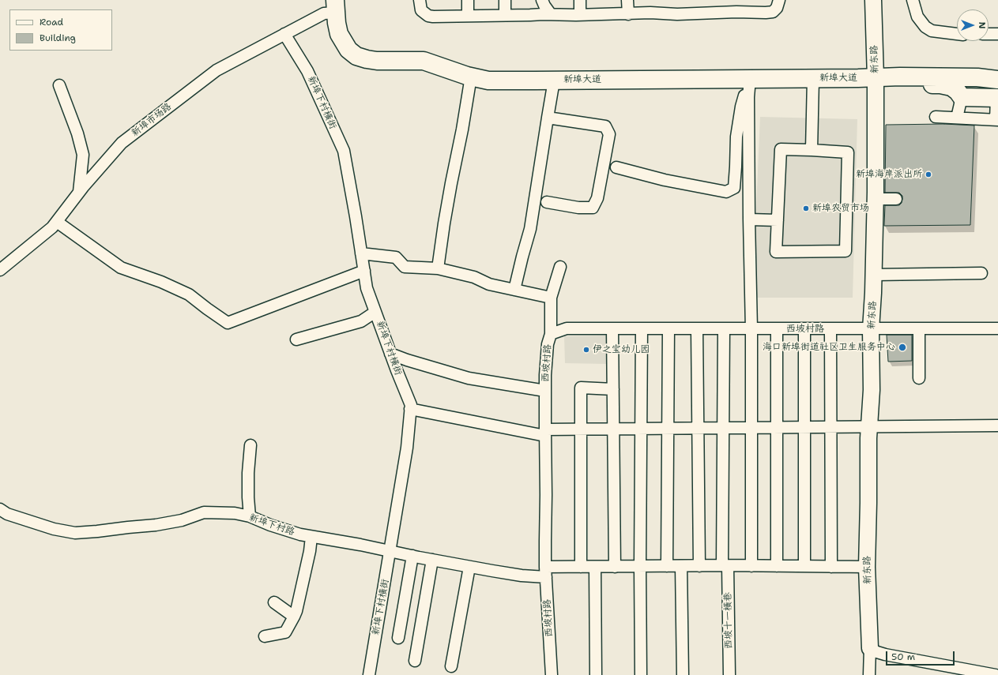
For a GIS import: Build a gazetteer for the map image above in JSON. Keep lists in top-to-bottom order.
{
  "streets": {
    "main road": ["新埠大道"],
    "street": [
      "新东路",
      "新埠下村横街",
      "新埠市场路",
      "西坡村路",
      "新埠下村路",
      "西坡十一横巷"
    ]
  },
  "crossings": [
    ["新东路", "新埠大道"],
    ["新东路", "西坡村路"],
    ["新东路", "新埠下村路"],
    ["新埠大道", "新埠市场路"],
    ["新埠下村横街", "新埠市场路"],
    ["新埠下村横街", "新埠下村路"],
    ["西坡村路", "新埠下村路"],
    ["西坡村路", "西坡十一横巷"],
    ["新埠下村路", "西坡十一横巷"]
  ],
  "places": [
    "新埠海岸派出所",
    "新埠农贸市场",
    "海口新埠街道社区卫生服务中心",
    "伊之宝幼儿园"
  ],
  "legend": ["Road", "Building"],
  "scale_bar": "50 m",
  "north": "right"
}
